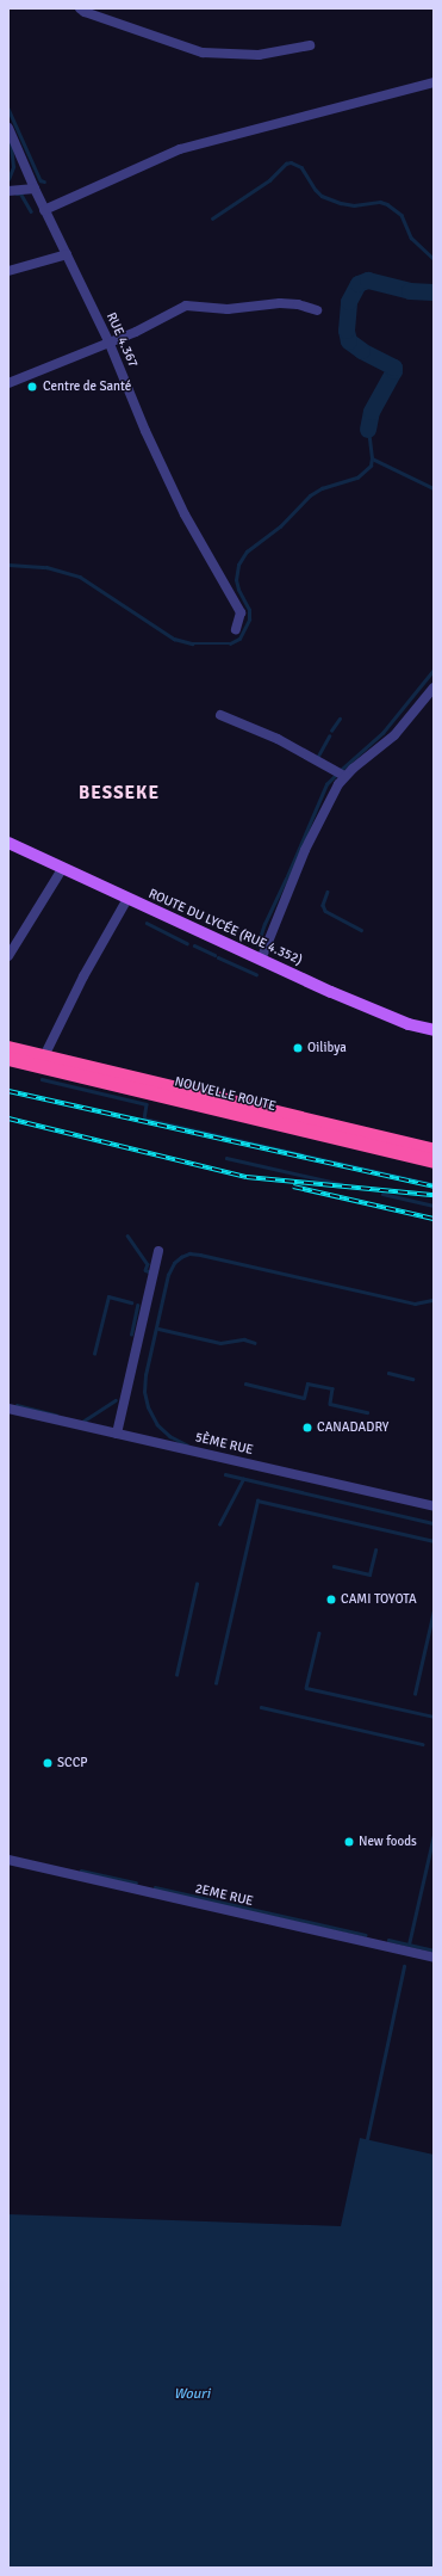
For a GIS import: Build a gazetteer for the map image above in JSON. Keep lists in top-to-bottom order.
{
  "streets": {
    "highway": ["NOUVELLE ROUTE"],
    "main road": ["ROUTE DU LYCÉE (RUE 4.352)"],
    "street": ["RUE 4.367", "5ÈME RUE", "2EME RUE"]
  },
  "districts": ["BESSEKE"],
  "water": ["Wouri"],
  "places": [
    "Centre de Santé",
    "Oilibya",
    "CANADADRY",
    "CAMI TOYOTA",
    "SCCP",
    "New foods"
  ]
}
